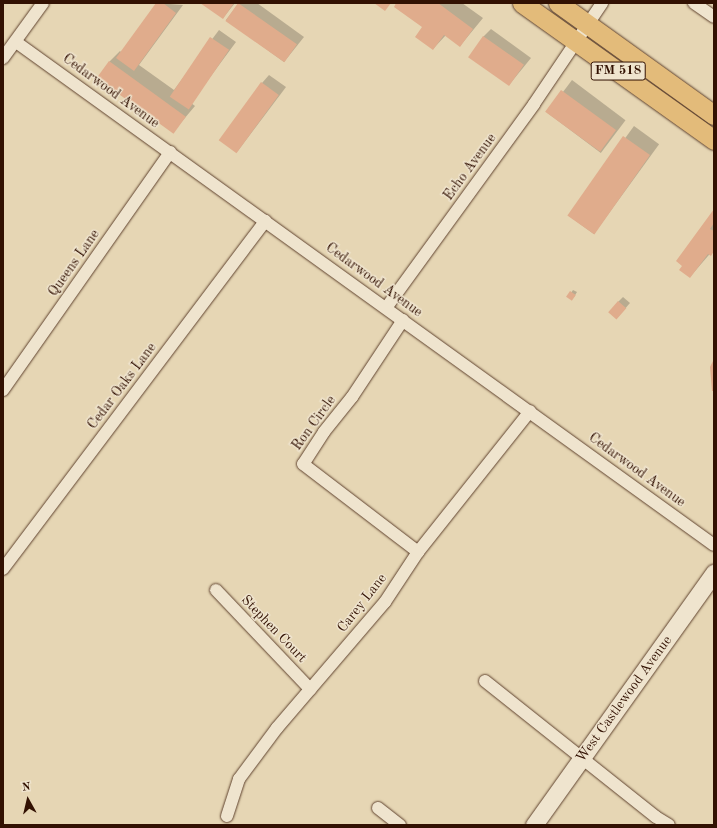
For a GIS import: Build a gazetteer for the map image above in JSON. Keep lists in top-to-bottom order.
{
  "streets": {
    "main road": ["FM 518"],
    "street": [
      "Cedarwood Avenue",
      "Echo Avenue",
      "Queens Lane",
      "Cedar Oaks Lane",
      "Ron Circle",
      "Carey Lane",
      "Stephen Court",
      "West Castlewood Avenue"
    ]
  },
  "crossings": [
    ["FM 518", "Echo Avenue"],
    ["Cedarwood Avenue", "Echo Avenue"],
    ["Cedarwood Avenue", "Queens Lane"],
    ["Cedarwood Avenue", "Cedar Oaks Lane"],
    ["Cedarwood Avenue", "Ron Circle"],
    ["Cedarwood Avenue", "Carey Lane"],
    ["Ron Circle", "Carey Lane"],
    ["Carey Lane", "Stephen Court"]
  ],
  "north": "top"
}
